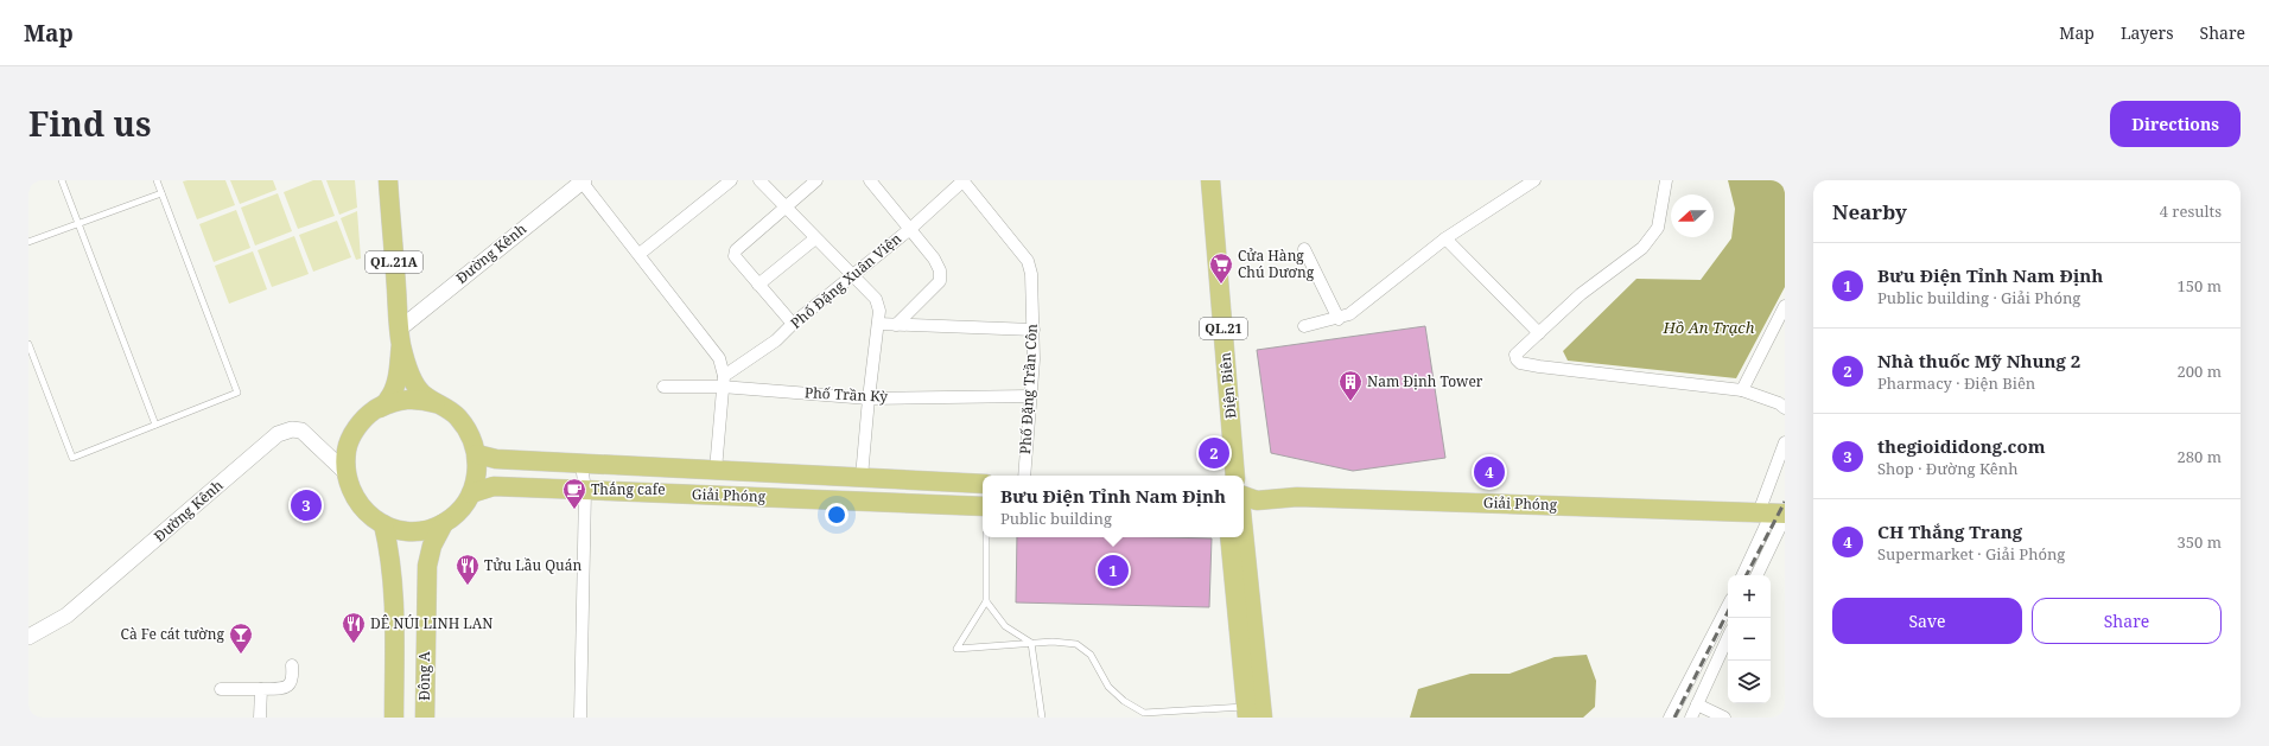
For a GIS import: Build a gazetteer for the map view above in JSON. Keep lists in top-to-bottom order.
{
  "streets": {
    "main road": [
      "QL.21A",
      "QL.21",
      "Điện Biên",
      "Giải Phóng",
      "Đông A"
    ],
    "street": [
      "Đường Kênh",
      "Phố Đặng Xuân Viện",
      "Phố Đặng Trần Côn",
      "Phố Trần Kỳ"
    ]
  },
  "crossings": [
    ["Đường Kênh", "QL.21A"],
    ["Đường Kênh", "Giải Phóng"],
    ["Đường Kênh", "Đông A"],
    ["Phố Đặng Xuân Viện", "Phố Đặng Trần Côn"],
    ["Phố Đặng Xuân Viện", "Phố Trần Kỳ"],
    ["Phố Đặng Trần Côn", "Phố Trần Kỳ"],
    ["Giải Phóng", "Đông A"]
  ],
  "water": ["Hồ An Trạch"],
  "places": {
    "supermarket": ["Cửa Hàng Chú Dương"],
    "building": ["Nam Định Tower"],
    "cafe": ["Thắng cafe"],
    "restaurant": ["Tửu Lầu Quán", "DÊ NÚI LINH LAN"],
    "bar": ["Cà Fe cát tường"]
  },
  "north": "left",
  "page": {
    "header": "Map",
    "nav": ["Map", "Layers", "Share"],
    "title": "Find us",
    "buttons": [
      "Directions",
      ["Save", "Share"]
    ],
    "heading": ["Nearby", "4 results"],
    "list": [
      {
        "mark": "1",
        "name": "Bưu Điện Tỉnh Nam Định",
        "note": "Public building · Giải Phóng",
        "value": "150 m"
      },
      {
        "mark": "2",
        "name": "Nhà thuốc Mỹ Nhung 2",
        "note": "Pharmacy · Điện Biên",
        "value": "200 m"
      },
      {
        "mark": "3",
        "name": "thegioididong.com",
        "note": "Shop · Đường Kênh",
        "value": "280 m"
      },
      {
        "mark": "4",
        "name": "CH Thắng Trang",
        "note": "Supermarket · Giải Phóng",
        "value": "350 m"
      }
    ],
    "pins": [
      "2",
      "4",
      "3",
      "1"
    ],
    "popup": ["Bưu Điện Tỉnh Nam Định", "Public building"],
    "map_buttons": ["+", "−"]
  }
}
